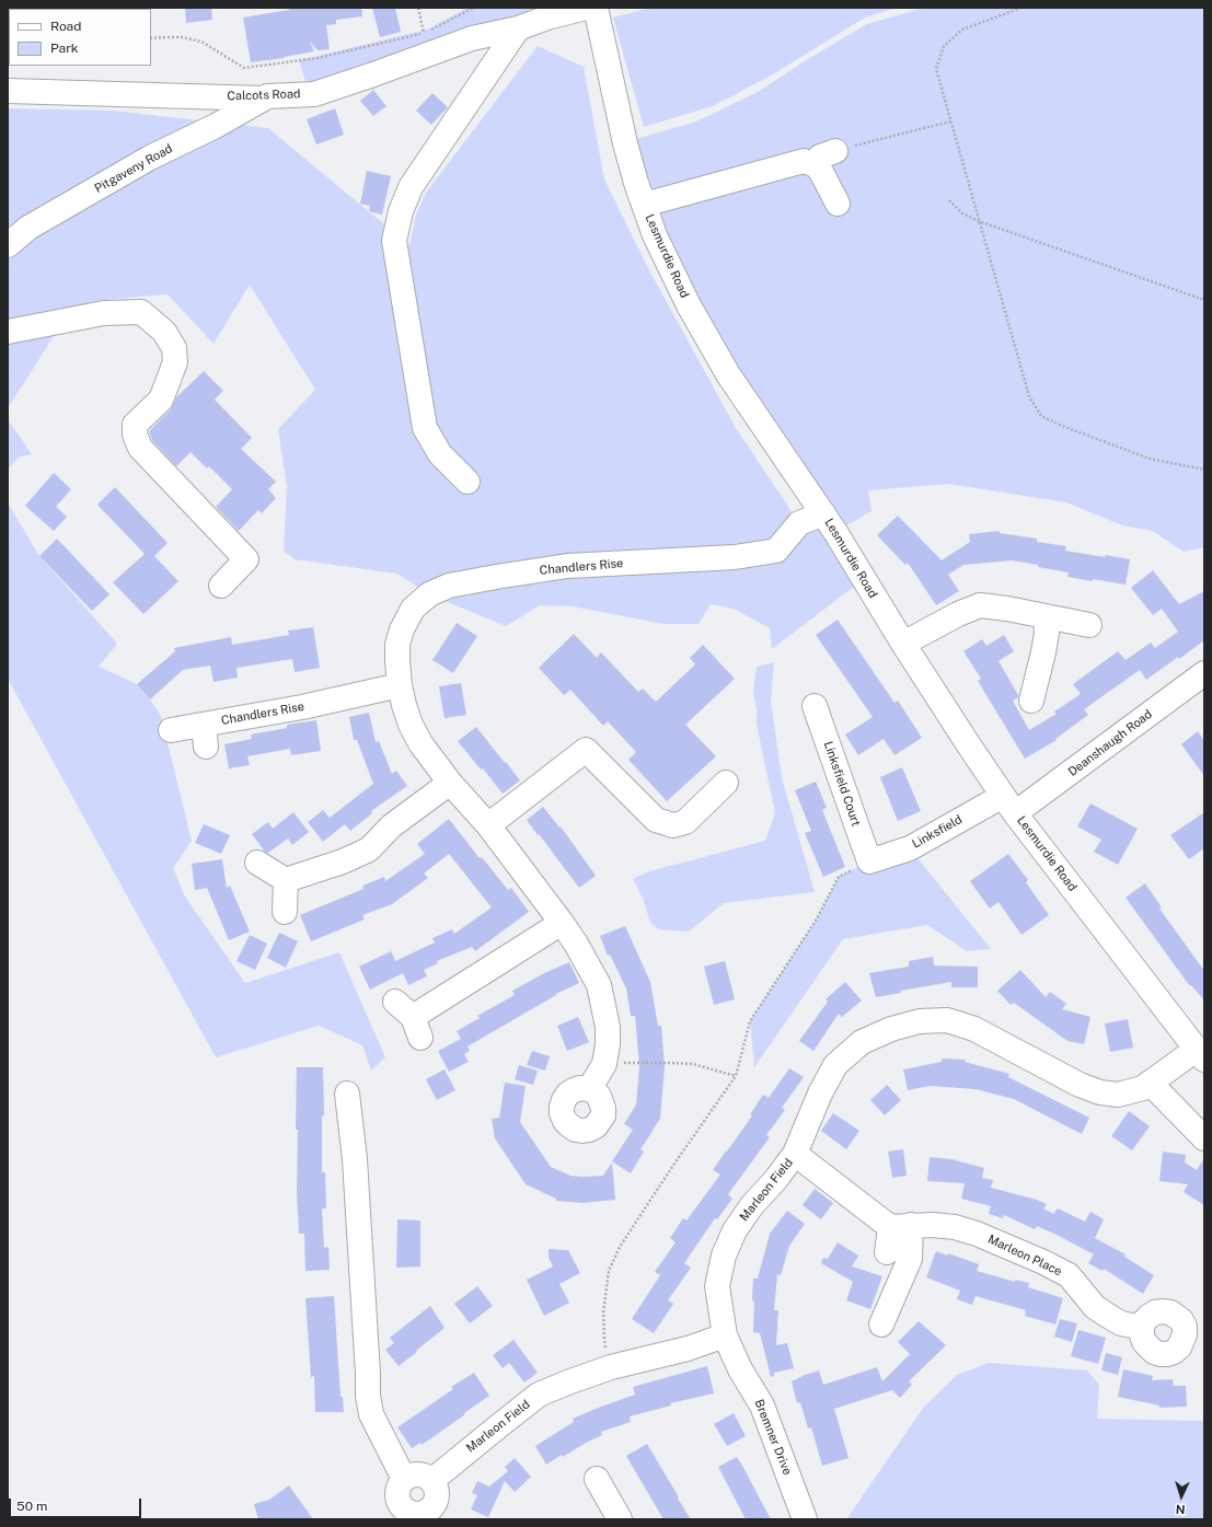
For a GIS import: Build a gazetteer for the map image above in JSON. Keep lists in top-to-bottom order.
{
  "streets": {
    "street": [
      "Calcots Road",
      "Pitgaveny Road",
      "Lesmurdie Road",
      "Chandlers Rise",
      "Deanshaugh Road",
      "Linksfield Court",
      "Linksfield",
      "Marleon Field",
      "Marleon Place",
      "Bremner Drive"
    ]
  },
  "crossings": [
    ["Calcots Road", "Pitgaveny Road"],
    ["Lesmurdie Road", "Chandlers Rise"],
    ["Lesmurdie Road", "Deanshaugh Road"],
    ["Lesmurdie Road", "Linksfield"],
    ["Lesmurdie Road", "Marleon Field"],
    ["Deanshaugh Road", "Linksfield"],
    ["Linksfield Court", "Linksfield"],
    ["Marleon Field", "Bremner Drive"]
  ],
  "legend": ["Road", "Park"],
  "scale_bar": "50 m",
  "north": "bottom"
}
